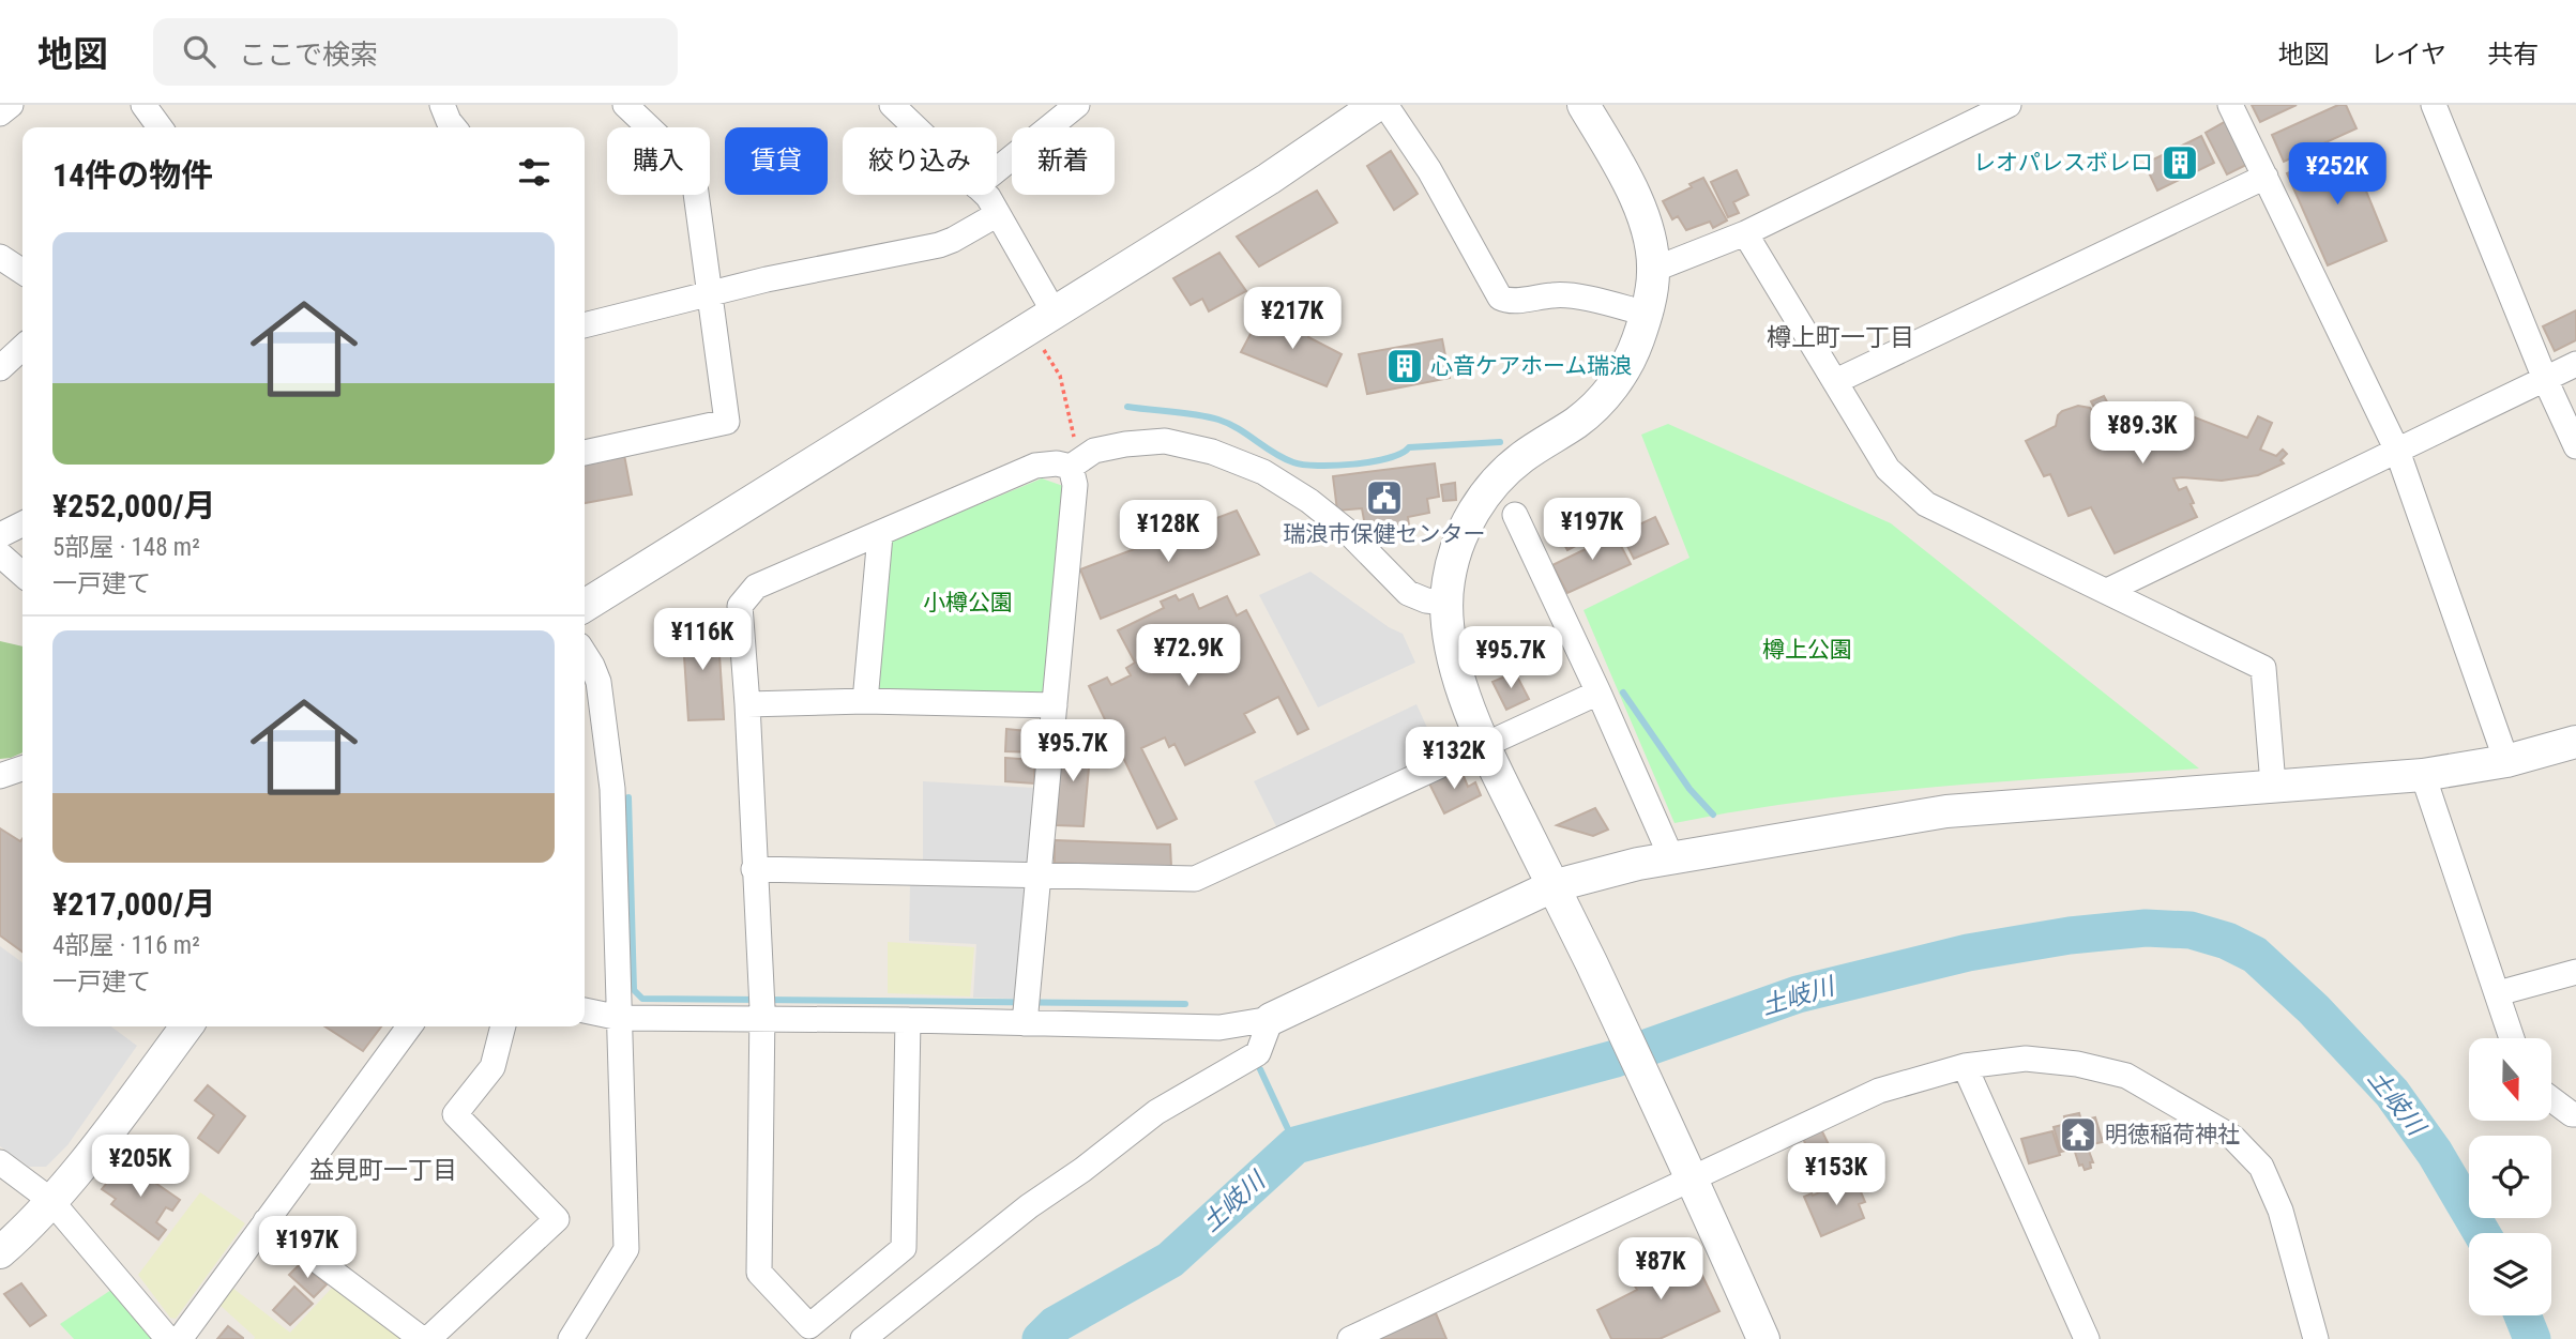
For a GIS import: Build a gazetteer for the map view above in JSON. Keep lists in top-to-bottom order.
{
  "districts": ["樽上町一丁目", "益見町一丁目"],
  "water": ["土岐川"],
  "parks": ["小樽公園", "樽上公園"],
  "places": {
    "building": ["レオパレスボレロ", "心音ケアホーム瑞浪"],
    "public building": ["瑞浪市保健センター"],
    "temple": ["明徳稲荷神社"]
  },
  "north": "bottom",
  "page": {
    "header": "地図",
    "search": "ここで検索",
    "nav": ["地図", "レイヤ", "共有"],
    "chip": [
      "購入",
      "賃貸",
      "絞り込み",
      "新着"
    ],
    "heading": "14件の物件",
    "price": [
      "¥252K",
      "¥217K",
      "¥89.3K",
      "¥197K",
      "¥128K",
      "¥116K",
      "¥72.9K",
      "¥95.7K",
      "¥95.7K",
      "¥132K",
      "¥205K",
      "¥153K",
      "¥197K",
      "¥87K"
    ],
    "list": [
      {
        "name": "¥252,000/月",
        "note": "5部屋 · 148 m² · 一戸建て"
      },
      {
        "name": "¥217,000/月",
        "note": "4部屋 · 116 m² · 一戸建て"
      }
    ]
  }
}
